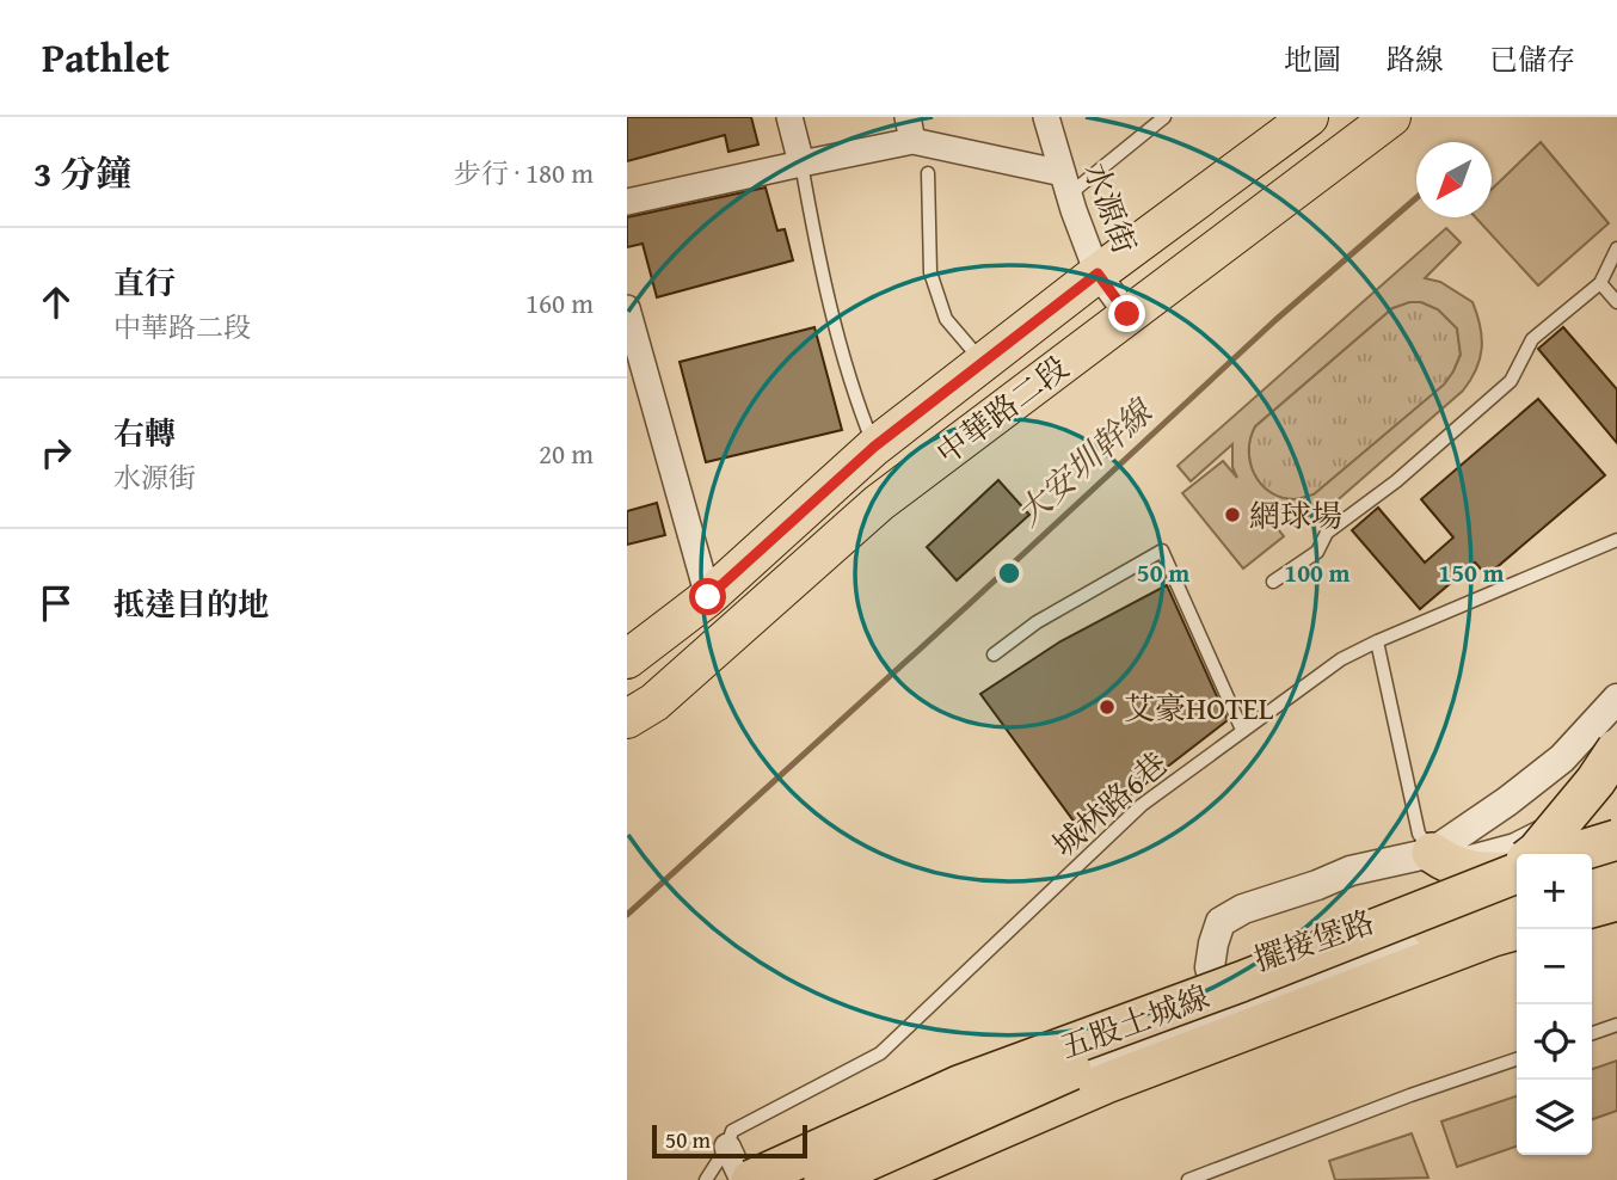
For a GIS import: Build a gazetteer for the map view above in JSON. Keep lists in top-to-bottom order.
{
  "streets": {
    "highway": ["五股土城線"],
    "main road": ["中華路二段"],
    "street": ["水源街", "擺接堡路"],
    "lane": ["城林路6巷"]
  },
  "crossings": [
    ["水源街", "中華路二段"],
    ["擺接堡路", "五股土城線"]
  ],
  "water": ["大安圳幹線"],
  "places": ["網球場", "艾豪HOTEL"],
  "scale_bar": "50 m",
  "north": "bottom left",
  "page": {
    "header": "Pathlet",
    "nav": ["地圖", "路線", "已儲存"],
    "heading": ["3 分鐘", "步行 · 180 m"],
    "list": [
      ["直行", "中華路二段", "160 m"],
      ["右轉", "水源街", "20 m"],
      "抵達目的地"
    ],
    "map_buttons": ["+", "−"],
    "scale": "50 m"
  },
  "rings": ["50 m", "100 m", "150 m"]
}
